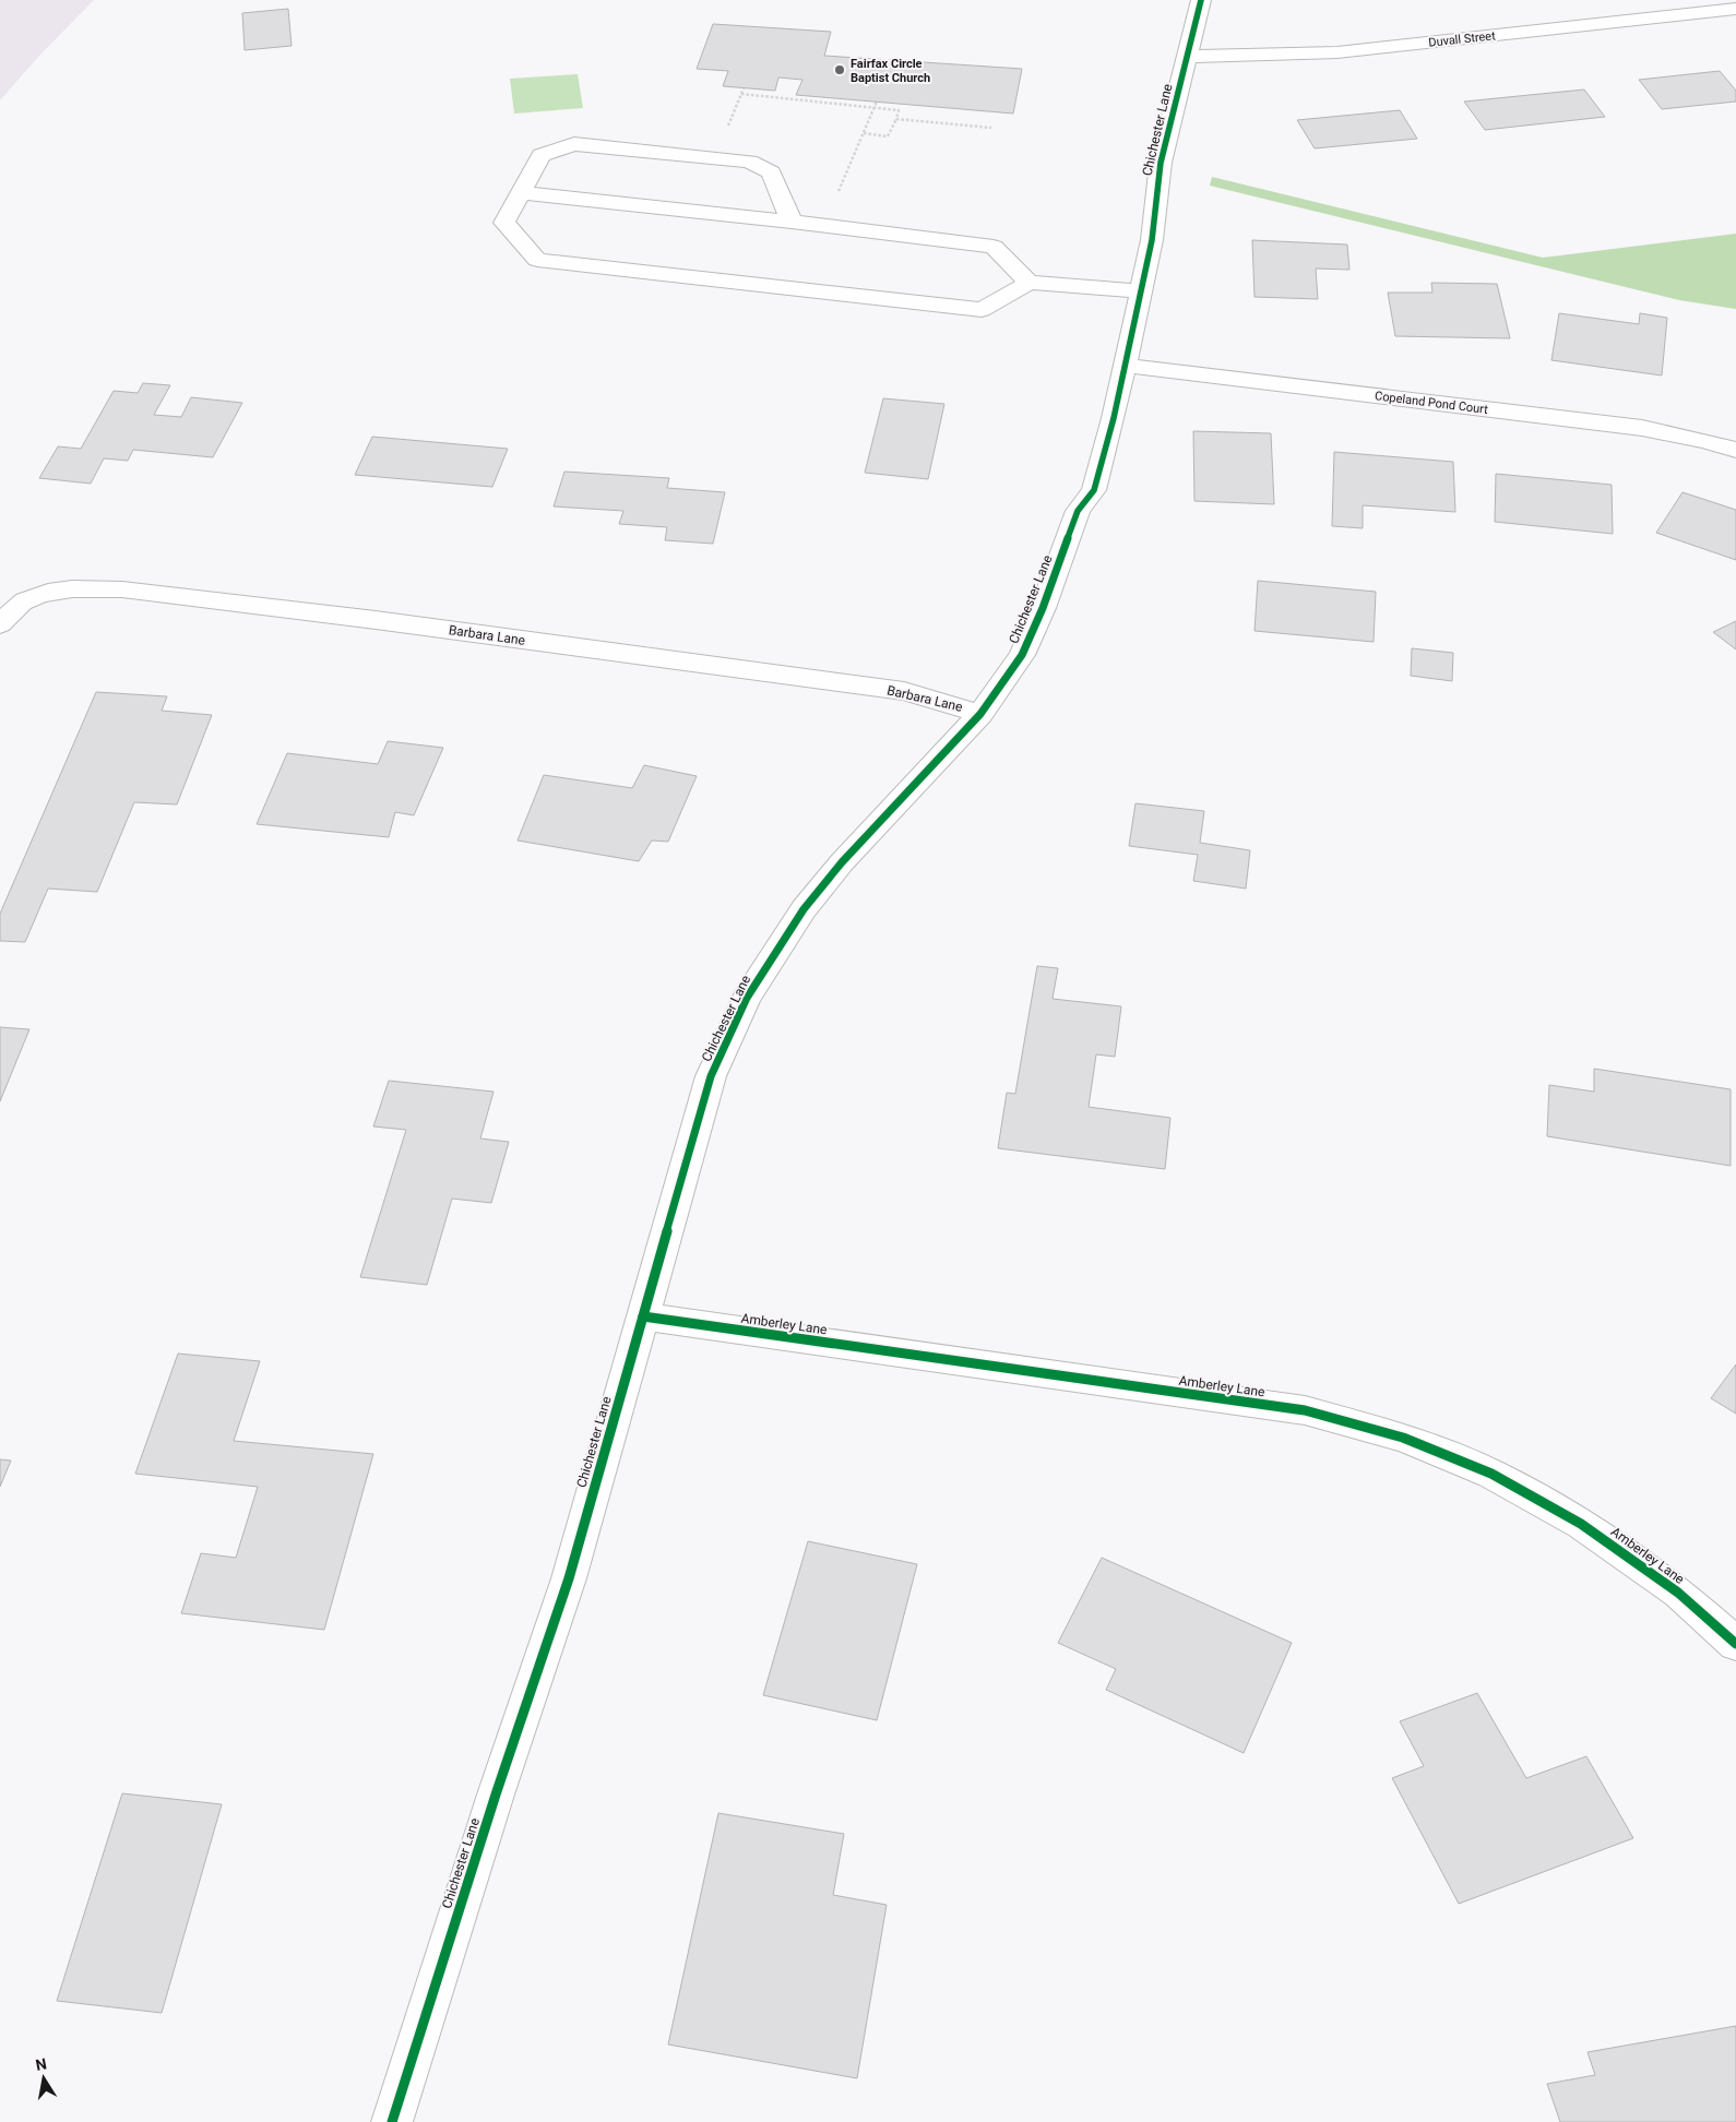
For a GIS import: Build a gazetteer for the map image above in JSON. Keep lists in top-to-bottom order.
{
  "streets": {
    "street": [
      "Duvall Street",
      "Chichester Lane",
      "Copeland Pond Court",
      "Barbara Lane",
      "Amberley Lane"
    ]
  },
  "crossings": [
    ["Duvall Street", "Chichester Lane"],
    ["Chichester Lane", "Copeland Pond Court"],
    ["Chichester Lane", "Barbara Lane"],
    ["Chichester Lane", "Amberley Lane"]
  ],
  "places": ["Fairfax Circle Baptist Church"],
  "north": "top"
}
